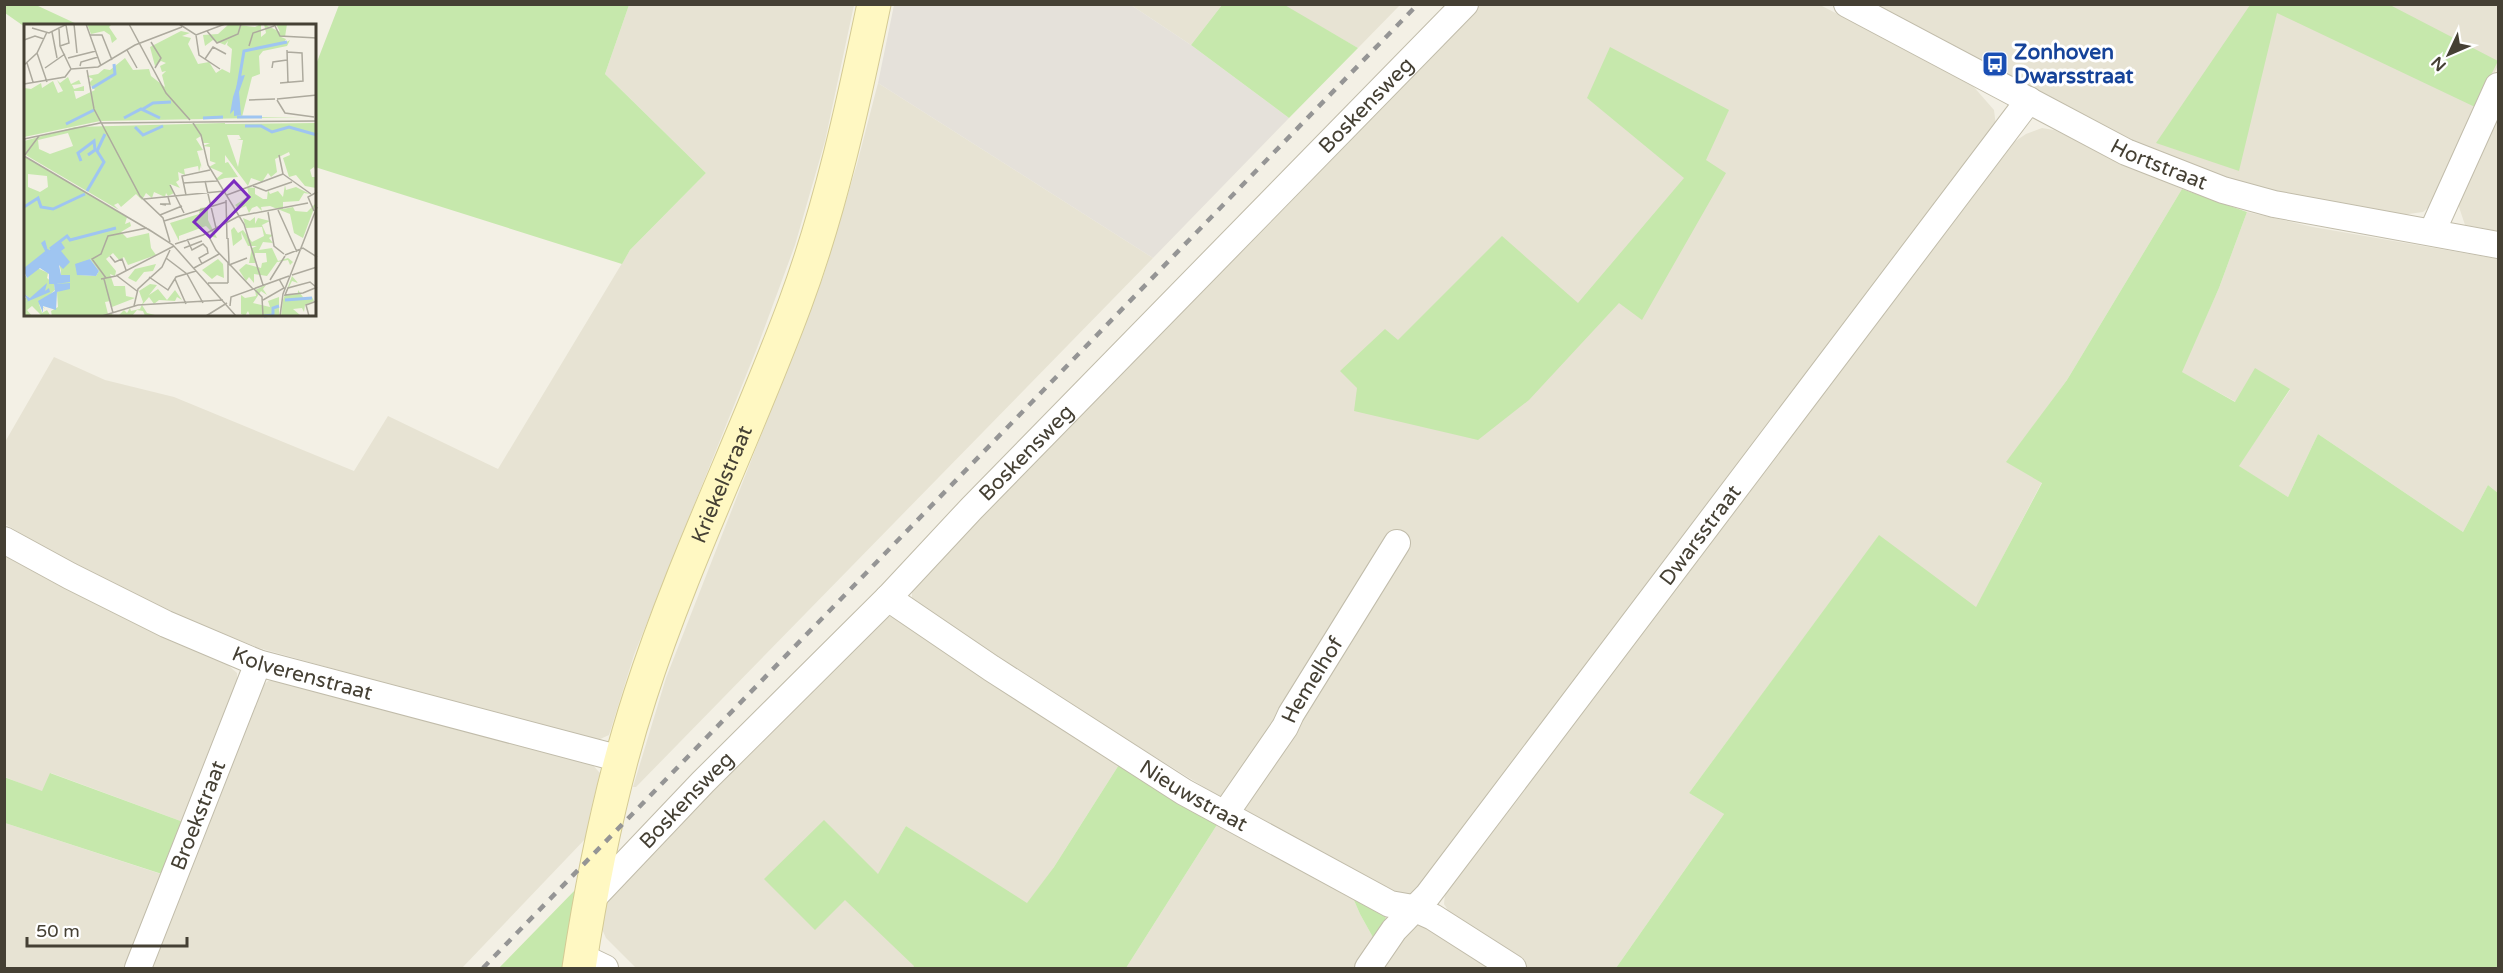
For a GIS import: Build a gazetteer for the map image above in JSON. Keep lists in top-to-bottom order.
{
  "streets": {
    "street": [
      "Boskensweg",
      "Hortstraat",
      "Kriekelstraat",
      "Dwarsstraat",
      "Kolverenstraat",
      "Hemelhof",
      "Nieuwstraat",
      "Broekstraat"
    ]
  },
  "crossings": [
    ["Boskensweg", "Kriekelstraat"],
    ["Boskensweg", "Nieuwstraat"],
    ["Hortstraat", "Dwarsstraat"],
    ["Kriekelstraat", "Kolverenstraat"],
    ["Dwarsstraat", "Nieuwstraat"],
    ["Kolverenstraat", "Broekstraat"],
    ["Hemelhof", "Nieuwstraat"]
  ],
  "places": {
    "bus stop": ["Zonhoven Dwarsstraat"]
  },
  "scale_bar": "50 m",
  "north": "bottom left"
}
